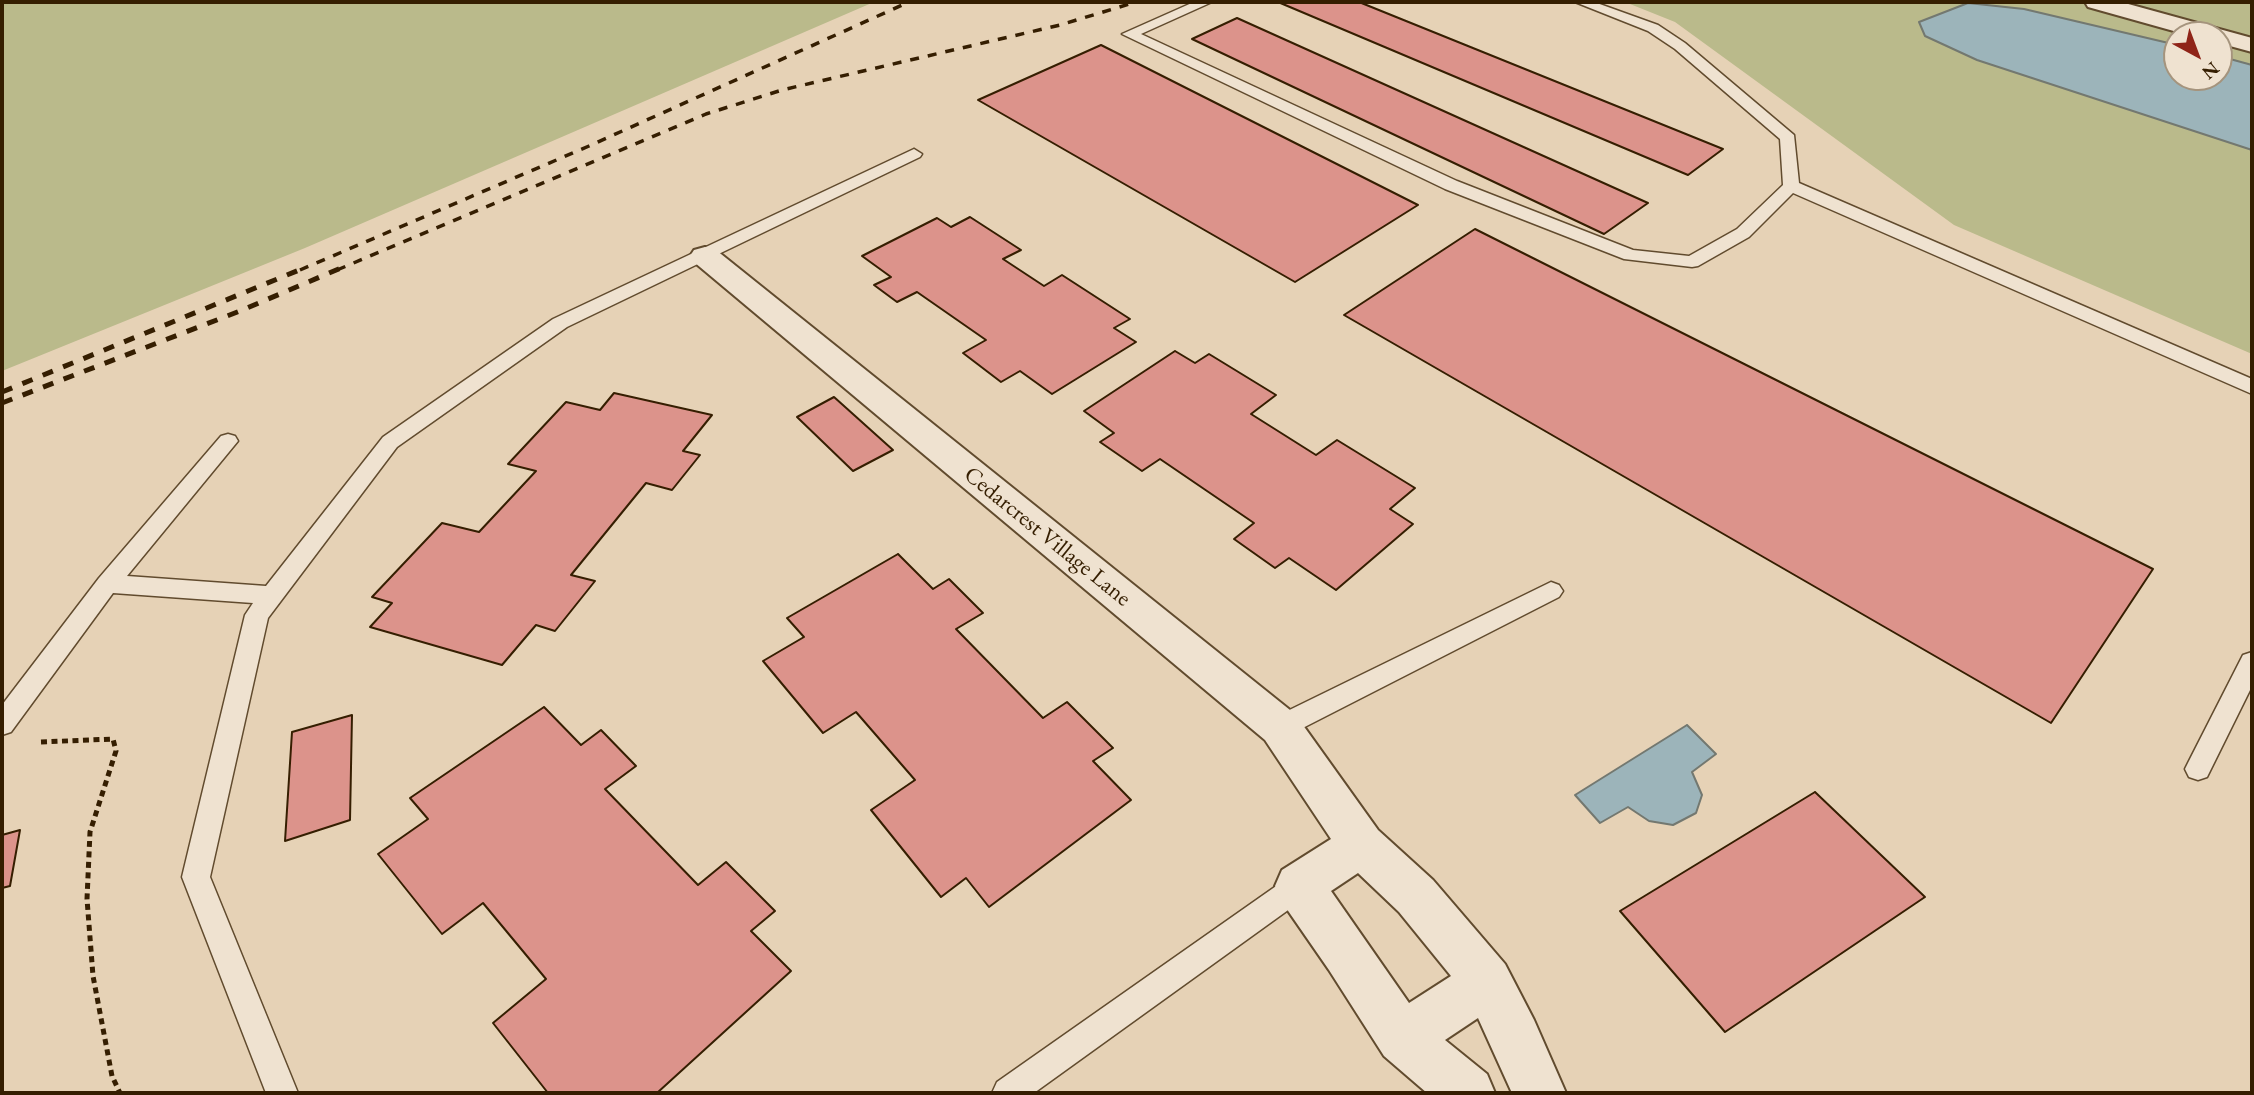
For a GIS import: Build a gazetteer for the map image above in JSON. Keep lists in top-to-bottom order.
{
  "streets": {
    "street": ["Cedarcrest Village Lane"]
  },
  "north": "bottom right"
}
